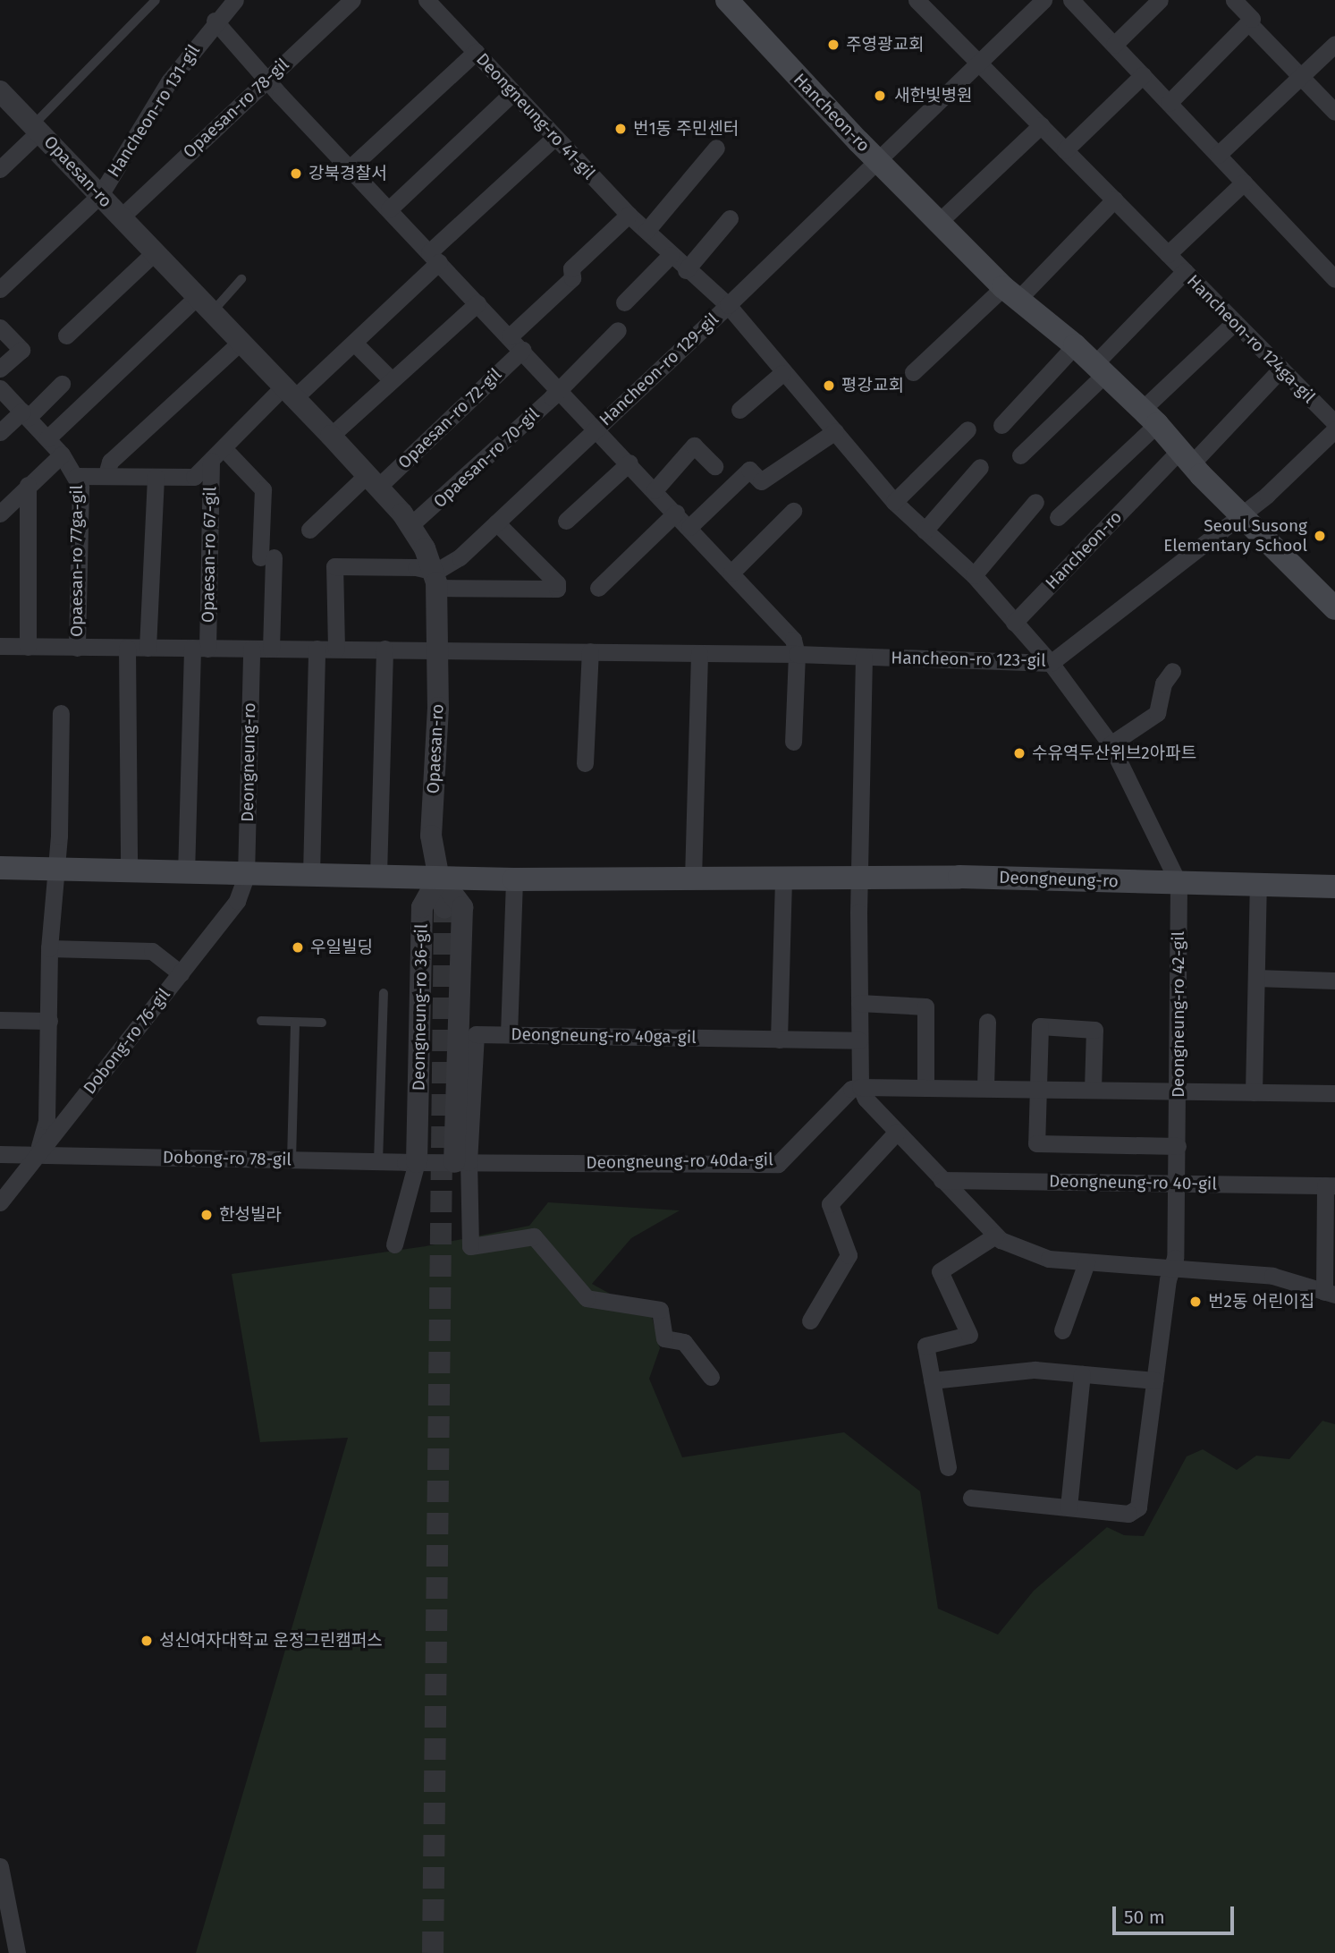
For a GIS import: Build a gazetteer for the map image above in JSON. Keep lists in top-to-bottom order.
{
  "streets": {
    "main road": ["Hancheon-ro", "Deongneung-ro"],
    "street": [
      "Opaesan-ro 78-gil",
      "Hancheon-ro 131-gil",
      "Deongneung-ro 41-gil",
      "Opaesan-ro",
      "Hancheon-ro 124ga-gil",
      "Hancheon-ro 129-gil",
      "Opaesan-ro 72-gil",
      "Opaesan-ro 70-gil",
      "Opaesan-ro 67-gil",
      "Opaesan-ro 77ga-gil",
      "Hancheon-ro 123-gil",
      "Deongneung-ro 36-gil",
      "Deongneung-ro 42-gil",
      "Deongneung-ro 40ga-gil",
      "Dobong-ro 76-gil",
      "Dobong-ro 78-gil",
      "Deongneung-ro 40da-gil",
      "Deongneung-ro 40-gil"
    ]
  },
  "crossings": [
    ["Opaesan-ro 78-gil", "Opaesan-ro"],
    ["Hancheon-ro 131-gil", "Opaesan-ro"],
    ["Hancheon-ro", "Deongneung-ro 41-gil"],
    ["Hancheon-ro", "Hancheon-ro 124ga-gil"],
    ["Hancheon-ro", "Hancheon-ro 129-gil"],
    ["Hancheon-ro", "Hancheon-ro 123-gil"],
    ["Deongneung-ro 41-gil", "Hancheon-ro 129-gil"],
    ["Deongneung-ro 41-gil", "Hancheon-ro 123-gil"],
    ["Deongneung-ro 41-gil", "Deongneung-ro"],
    ["Deongneung-ro 41-gil", "Deongneung-ro 42-gil"],
    ["Opaesan-ro", "Hancheon-ro 129-gil"],
    ["Opaesan-ro", "Opaesan-ro 72-gil"],
    ["Opaesan-ro", "Opaesan-ro 70-gil"],
    ["Opaesan-ro", "Opaesan-ro 67-gil"],
    ["Opaesan-ro", "Hancheon-ro 123-gil"],
    ["Opaesan-ro", "Deongneung-ro"],
    ["Opaesan-ro", "Deongneung-ro 36-gil"],
    ["Hancheon-ro 124ga-gil", "Hancheon-ro 129-gil"],
    ["Opaesan-ro 67-gil", "Opaesan-ro 77ga-gil"],
    ["Opaesan-ro 67-gil", "Hancheon-ro 123-gil"],
    ["Opaesan-ro 67-gil", "Deongneung-ro"],
    ["Deongneung-ro", "Deongneung-ro 36-gil"],
    ["Deongneung-ro", "Deongneung-ro 42-gil"],
    ["Deongneung-ro", "Dobong-ro 76-gil"],
    ["Deongneung-ro 36-gil", "Dobong-ro 78-gil"],
    ["Deongneung-ro 42-gil", "Deongneung-ro 40-gil"],
    ["Deongneung-ro 40ga-gil", "Dobong-ro 78-gil"],
    ["Deongneung-ro 40ga-gil", "Deongneung-ro 40da-gil"],
    ["Dobong-ro 76-gil", "Dobong-ro 78-gil"],
    ["Dobong-ro 78-gil", "Deongneung-ro 40da-gil"],
    ["Deongneung-ro 40da-gil", "Deongneung-ro 40-gil"]
  ],
  "places": [
    "주영광교회",
    "새한빛병원",
    "번1동 주민센터",
    "강북경찰서",
    "평강교회",
    "Seoul Susong Elementary School",
    "수유역두산위브2아파트",
    "우일빌딩",
    "한성빌라",
    "번2동 어린이집",
    "성신여자대학교 운정그린캠퍼스"
  ],
  "scale_bar": "50 m"
}
